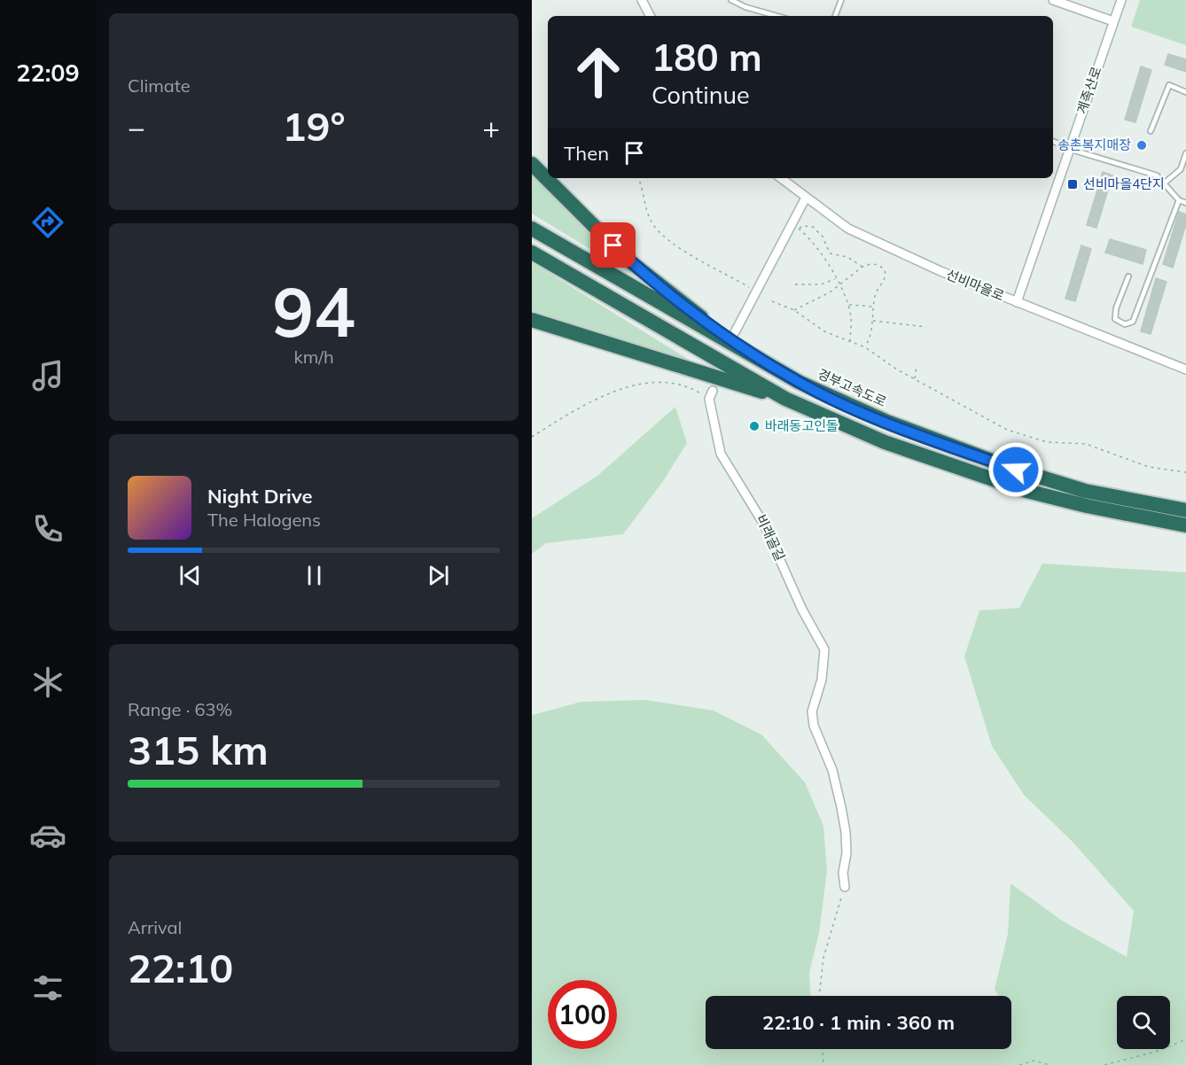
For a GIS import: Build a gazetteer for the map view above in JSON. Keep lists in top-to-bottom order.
{
  "streets": {
    "highway": ["경부고속도로"],
    "street": ["계족산로", "선비마을로", "비래골길"]
  },
  "crossings": [
    ["계족산로", "선비마을로"]
  ],
  "places": {
    "other": ["송촌복지매장", "바래동고인돌"],
    "transit": ["선비마을4단지"]
  },
  "page": {
    "tabs": "22:09",
    "tile": [
      "Climate",
      ["94", "km/h"],
      ["Range · 63%", "315 km"],
      ["Arrival", "22:10"]
    ],
    "turn": ["180 m", "Continue"],
    "heat": ["−", "19°", "+"],
    "then": "Then",
    "song": ["Night Drive", "The Halogens"],
    "limit": "100",
    "trip": "22:10 · 1 min · 360 m"
  }
}
